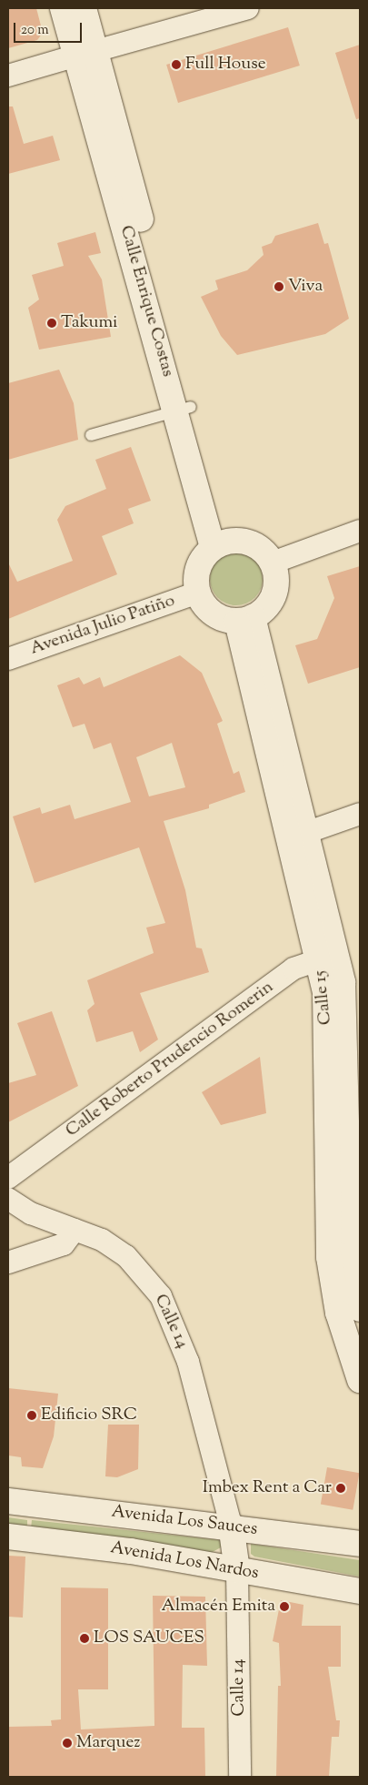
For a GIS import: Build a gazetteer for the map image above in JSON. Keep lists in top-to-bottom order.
{
  "streets": {
    "street": [
      "Calle Enrique Costas",
      "Avenida Julio Patiño",
      "Calle 15",
      "Calle Roberto Prudencio Romerin",
      "Calle 14",
      "Avenida Los Sauces",
      "Avenida Los Nardos"
    ]
  },
  "crossings": [
    ["Calle Enrique Costas", "Avenida Julio Patiño"],
    ["Calle Enrique Costas", "Calle 15"],
    ["Avenida Julio Patiño", "Calle 15"],
    ["Calle 15", "Calle Roberto Prudencio Romerin"],
    ["Calle 14", "Avenida Los Sauces"],
    ["Calle 14", "Avenida Los Nardos"]
  ],
  "places": [
    "Full House",
    "Viva",
    "Takumi",
    "Edificio SRC",
    "Imbex Rent a Car",
    "Almacén Emita",
    "LOS SAUCES",
    "Marquez"
  ],
  "scale_bar": "20 m"
}
